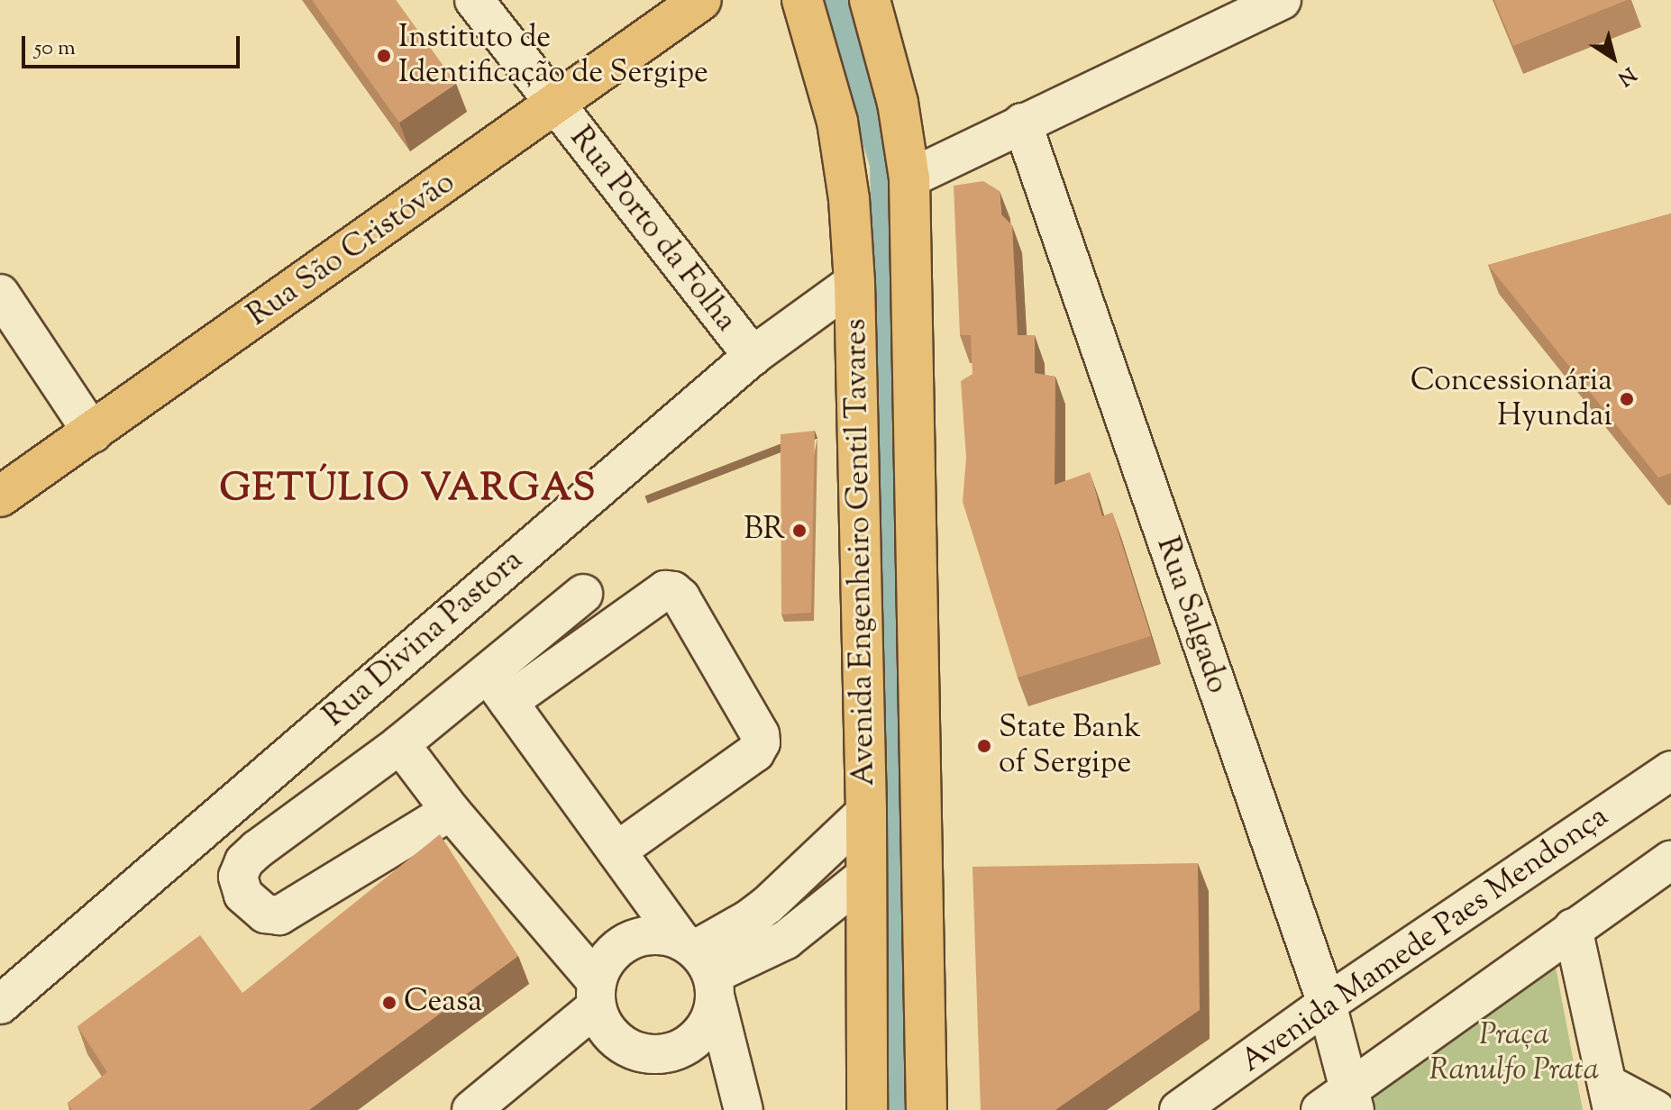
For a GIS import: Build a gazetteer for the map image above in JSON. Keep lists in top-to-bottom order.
{
  "streets": {
    "main road": ["Rua São Cristóvão", "Avenida Engenheiro Gentil Tavares"],
    "street": [
      "Rua Porto da Folha",
      "Rua Salgado",
      "Rua Divina Pastora",
      "Avenida Mamede Paes Mendonça"
    ]
  },
  "crossings": [
    ["Rua Porto da Folha", "Rua São Cristóvão"],
    ["Rua Porto da Folha", "Rua Divina Pastora"],
    ["Avenida Engenheiro Gentil Tavares", "Rua Divina Pastora"],
    ["Rua Salgado", "Avenida Mamede Paes Mendonça"]
  ],
  "districts": ["GETÚLIO VARGAS"],
  "parks": ["Praça Ranulfo Prata"],
  "places": [
    "Instituto de Identificação de Sergipe",
    "Concessionária Hyundai",
    "BR",
    "State Bank of Sergipe",
    "Ceasa"
  ],
  "scale_bar": "50 m",
  "north": "bottom right"
}
